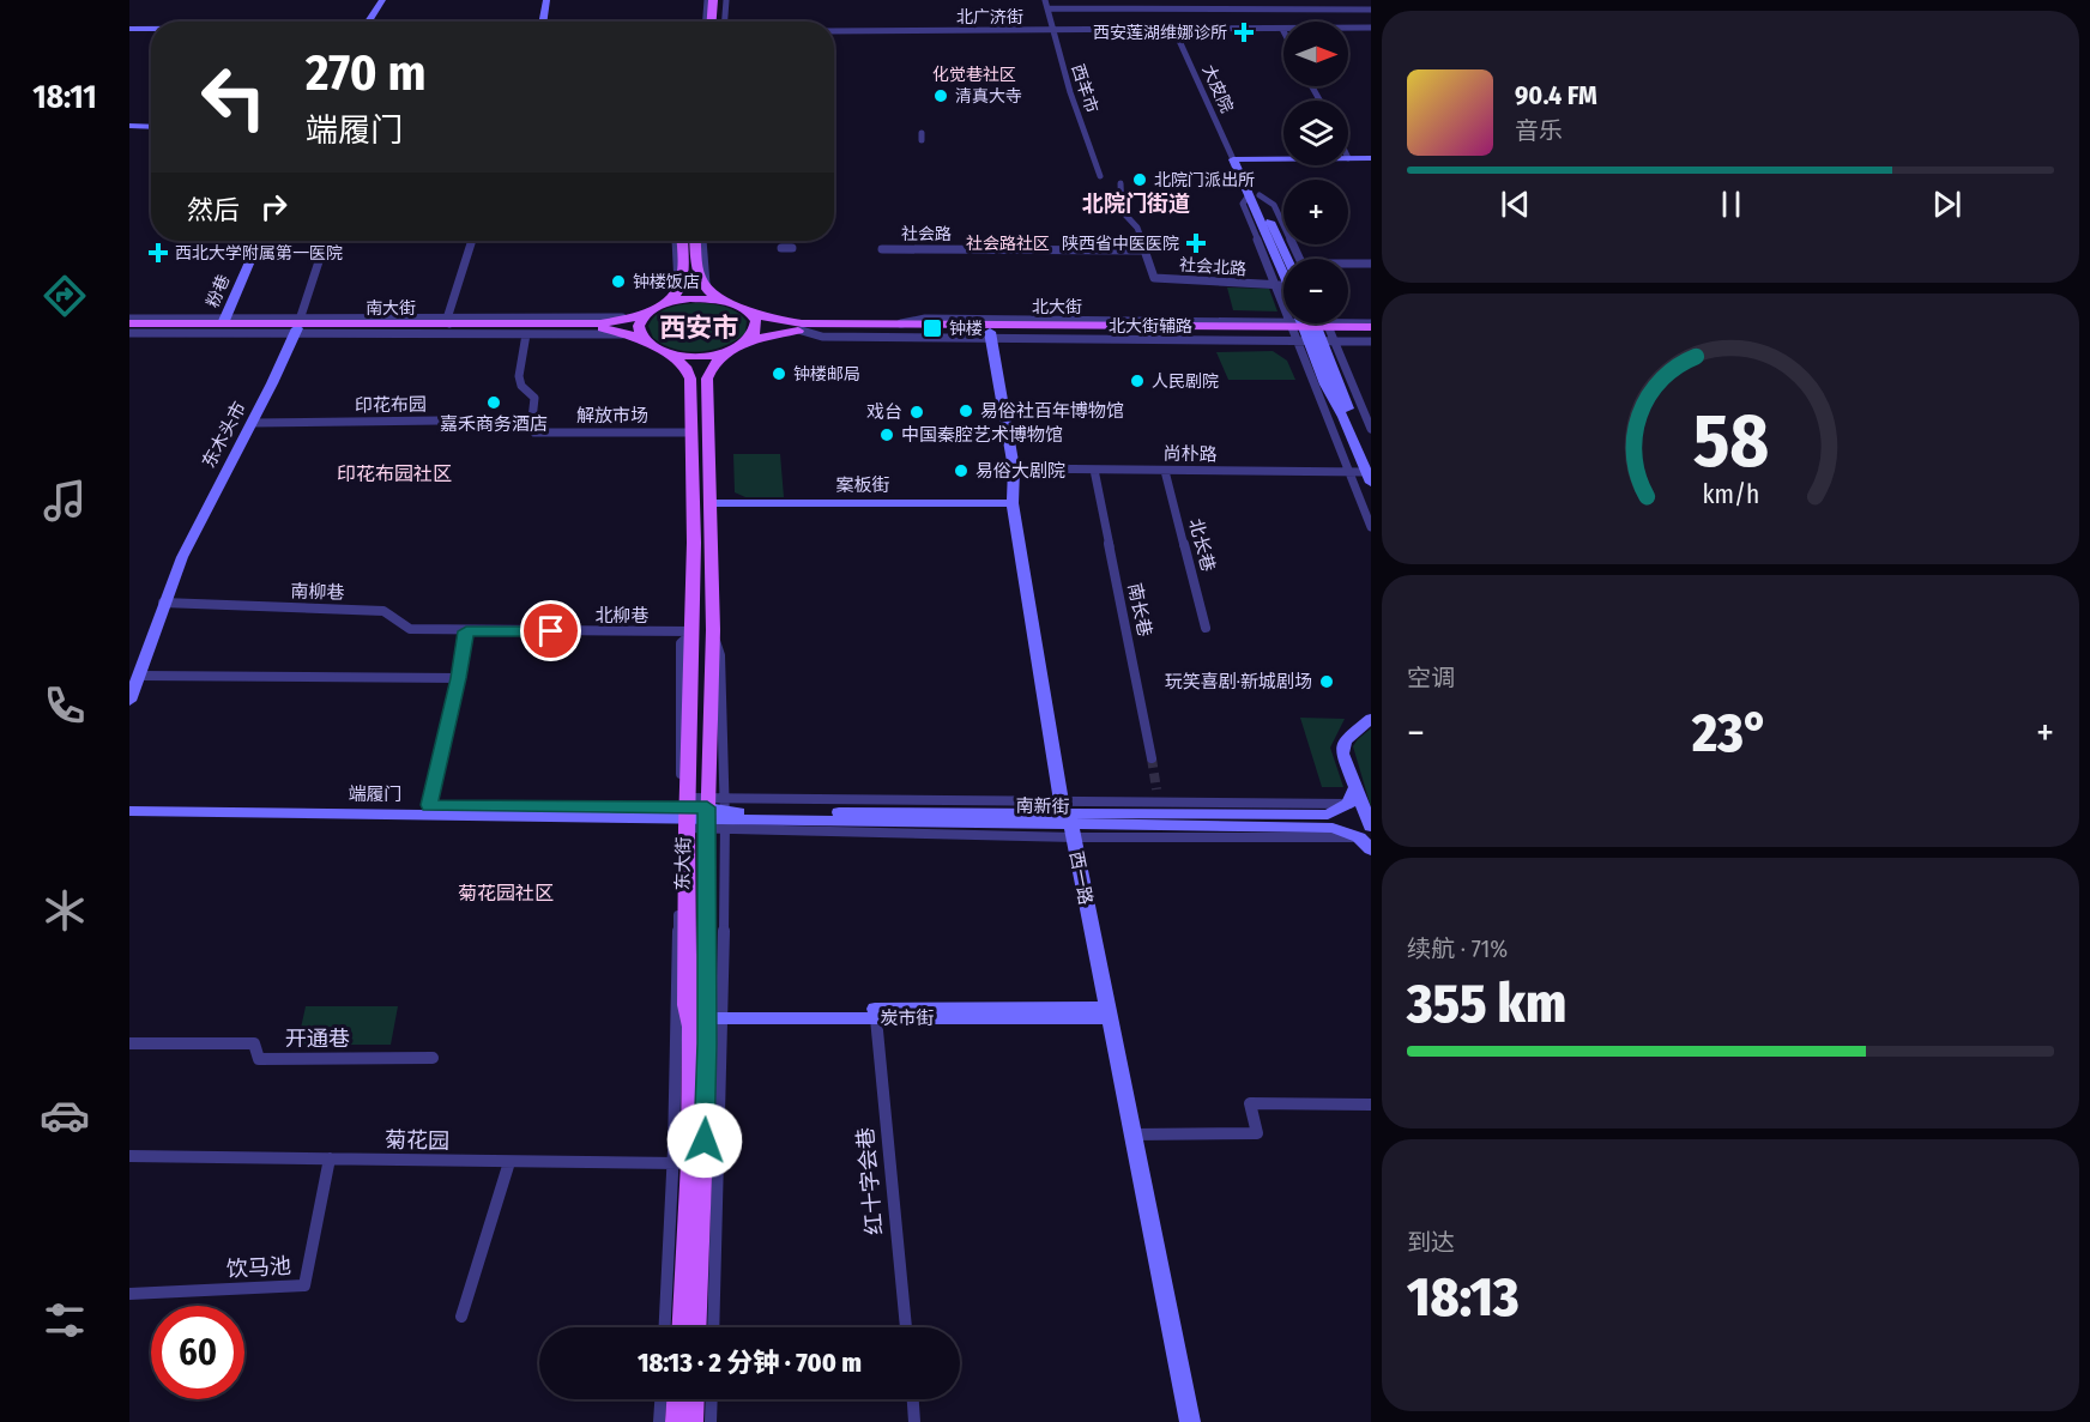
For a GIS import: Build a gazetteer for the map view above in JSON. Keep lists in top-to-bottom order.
{
  "streets": {
    "main road": ["北大街", "南大街", "东大街"],
    "street": [
      "北广济街",
      "西羊市",
      "大皮院",
      "社会路",
      "社会北路",
      "粉巷",
      "印花布园",
      "解放市场",
      "东木头市",
      "尚朴路",
      "案板街",
      "北长巷",
      "南柳巷",
      "南长巷",
      "北柳巷",
      "端履门",
      "南新街",
      "西一路",
      "炭市街",
      "开通巷",
      "菊花园",
      "红十字会巷",
      "饮马池"
    ]
  },
  "crossings": [
    ["北广济街", "西羊市"],
    ["北广济街", "大皮院"],
    ["社会路", "社会北路"],
    ["粉巷", "南大街"],
    ["北大街", "东大街"],
    ["北大街", "西一路"],
    ["南大街", "东木头市"],
    ["南大街", "东大街"],
    ["印花布园", "解放市场"],
    ["印花布园", "东木头市"],
    ["解放市场", "东大街"],
    ["东木头市", "南柳巷"],
    ["尚朴路", "北长巷"],
    ["尚朴路", "南长巷"],
    ["尚朴路", "西一路"],
    ["案板街", "东大街"],
    ["案板街", "西一路"],
    ["南柳巷", "北柳巷"],
    ["北柳巷", "东大街"],
    ["端履门", "南新街"],
    ["端履门", "东大街"],
    ["南新街", "东大街"],
    ["南新街", "西一路"],
    ["东大街", "炭市街"],
    ["东大街", "菊花园"],
    ["西一路", "炭市街"],
    ["炭市街", "红十字会巷"],
    ["菊花园", "饮马池"]
  ],
  "districts": [
    "化觉巷社区",
    "北院门街道",
    "社会路社区",
    "西安市",
    "印花布园社区",
    "菊花园社区"
  ],
  "places": {
    "health": ["西安莲湖维娜诊所", "陕西省中医医院", "西北大学附属第一医院"],
    "other": [
      "清真大寺",
      "北院门派出所",
      "钟楼饭店",
      "钟楼邮局",
      "人民剧院",
      "嘉禾商务酒店",
      "易俗社百年博物馆",
      "戏台",
      "中国秦腔艺术博物馆",
      "易俗大剧院",
      "玩笑喜剧·新城剧场"
    ],
    "transit": ["钟楼"]
  },
  "north": "right",
  "page": {
    "tabs": "18:11",
    "map_buttons": ["+", "−"],
    "turn": ["270 m", "端履门"],
    "song": ["90.4 FM", "音乐"],
    "then": "然后",
    "tile": [
      "空调",
      ["续航 · 71%", "355 km"],
      ["到达", "18:13"]
    ],
    "heat": ["−", "23°", "+"],
    "limit": "60",
    "trip": "18:13 · 2 分钟 · 700 m",
    "gauge": ["58", "km/h"]
  }
}
